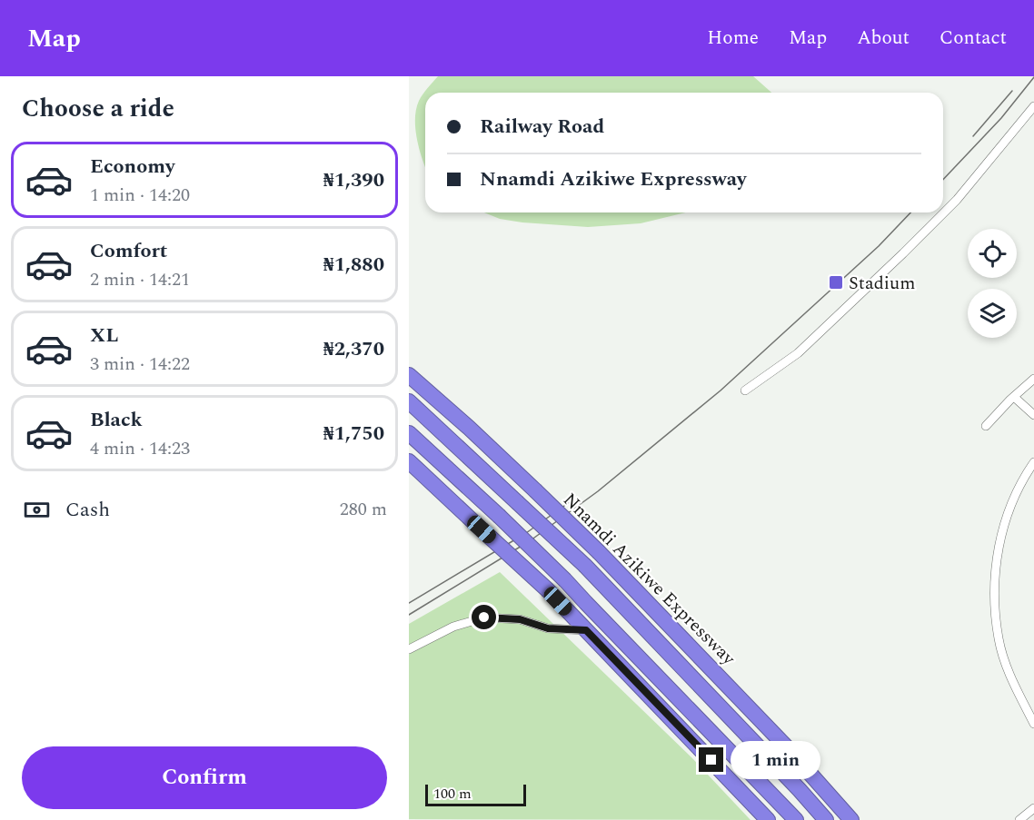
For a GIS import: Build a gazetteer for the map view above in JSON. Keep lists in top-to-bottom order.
{
  "streets": {
    "highway": ["Nnamdi Azikiwe Expressway"]
  },
  "places": {
    "transit": ["Stadium"]
  },
  "scale_bar": "100 m",
  "page": {
    "header": "Map",
    "nav": [
      "Home",
      "Map",
      "About",
      "Contact"
    ],
    "heading": "Choose a ride",
    "banner": ["Railway Road", "Nnamdi Azikiwe Expressway"],
    "list": [
      {
        "name": "Economy",
        "note": "1 min · 14:20",
        "value": "₦1,390"
      },
      {
        "name": "Comfort",
        "note": "2 min · 14:21",
        "value": "₦1,880"
      },
      {
        "name": "XL",
        "note": "3 min · 14:22",
        "value": "₦2,370"
      },
      {
        "name": "Black",
        "note": "4 min · 14:23",
        "value": "₦1,750"
      }
    ],
    "pay": ["Cash", "280 m"],
    "buttons": "Confirm",
    "bubble": "1 min",
    "scale": "100 m"
  }
}
